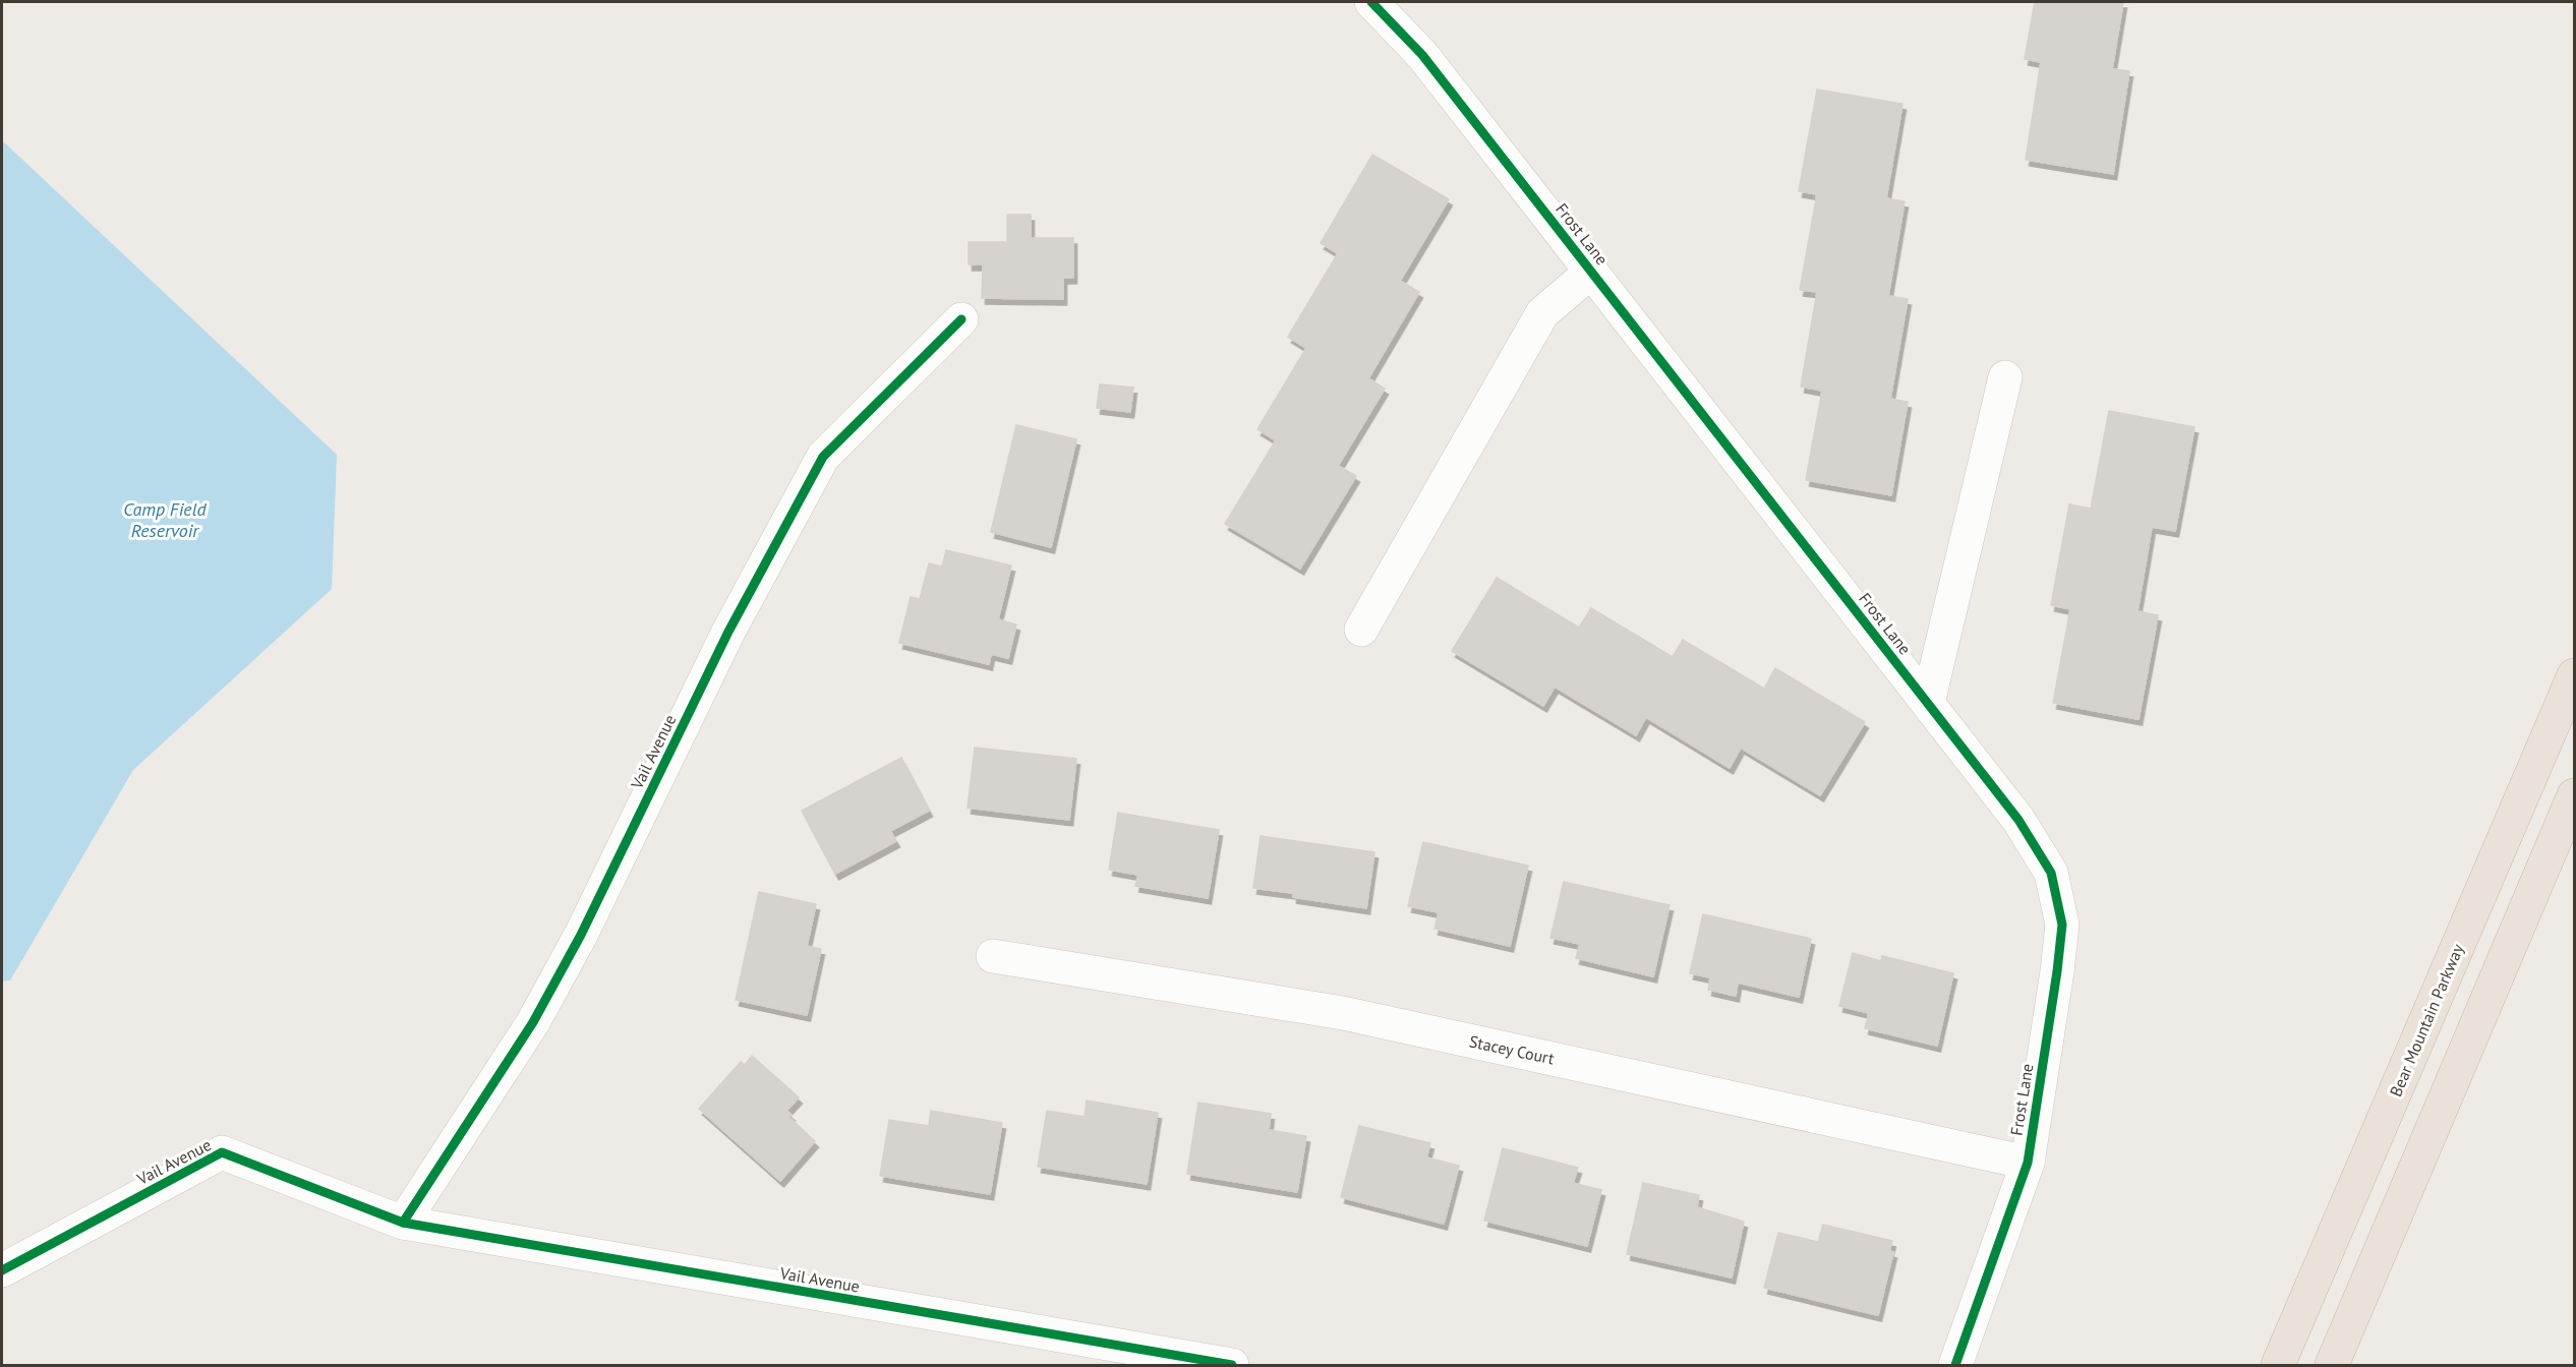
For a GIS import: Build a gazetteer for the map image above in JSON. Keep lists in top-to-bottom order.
{
  "streets": {
    "highway": ["Bear Mountain Parkway"],
    "street": ["Frost Lane", "Vail Avenue", "Stacey Court"]
  },
  "crossings": [
    ["Frost Lane", "Stacey Court"]
  ],
  "water": ["Camp Field Reservoir"]
}
